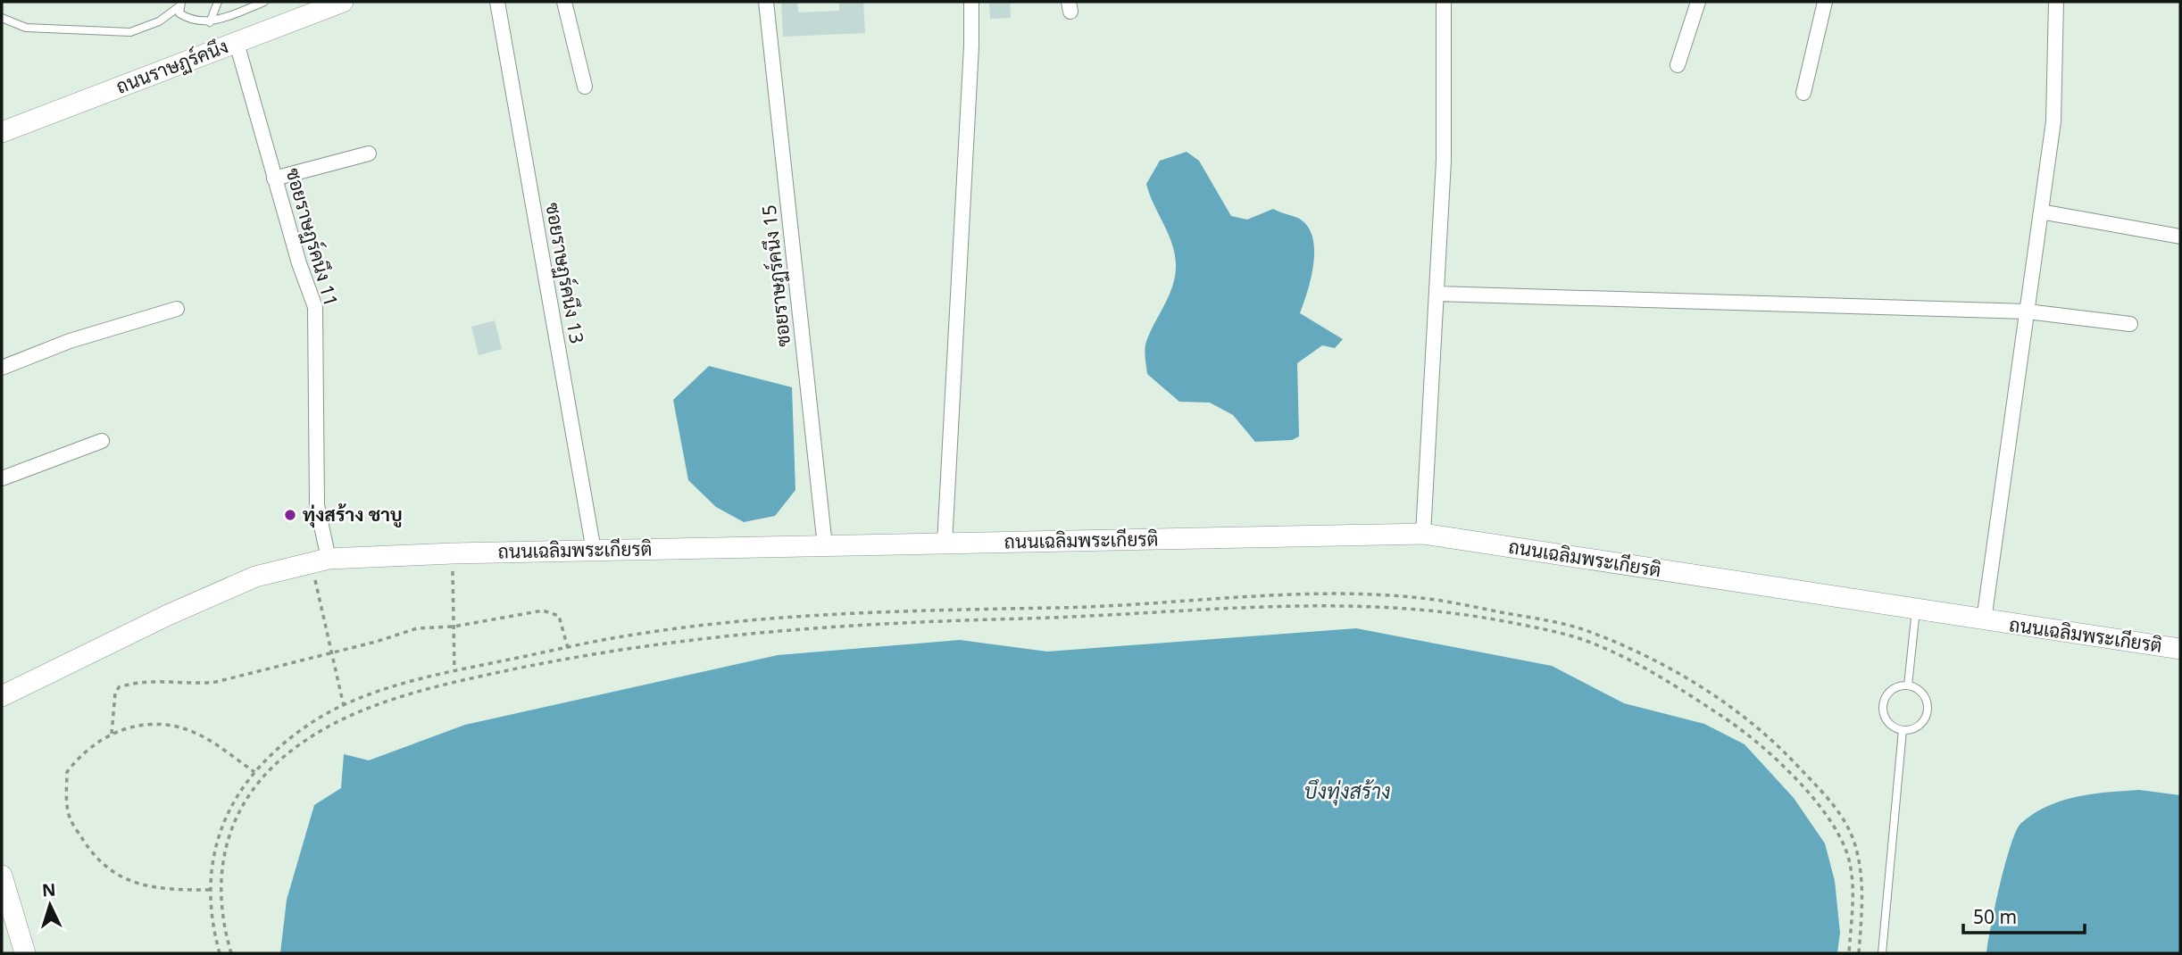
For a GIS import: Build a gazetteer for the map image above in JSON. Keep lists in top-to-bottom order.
{
  "streets": {
    "street": [
      "ถนนราษฏร์คนึง",
      "ซอยราษฏร์คนึง 11",
      "ซอยราษฏร์คนึง 13",
      "ซอยราษฏร์คนึง 15",
      "ถนนเฉลิมพระเกียรติ"
    ]
  },
  "crossings": [
    ["ถนนราษฏร์คนึง", "ซอยราษฏร์คนึง 11"],
    ["ซอยราษฏร์คนึง 11", "ถนนเฉลิมพระเกียรติ"],
    ["ซอยราษฏร์คนึง 13", "ถนนเฉลิมพระเกียรติ"],
    ["ซอยราษฏร์คนึง 15", "ถนนเฉลิมพระเกียรติ"]
  ],
  "water": ["บึงทุ่งสร้าง"],
  "places": ["ทุ่งสร้าง ชาบู"],
  "scale_bar": "50 m",
  "north": "top"
}
